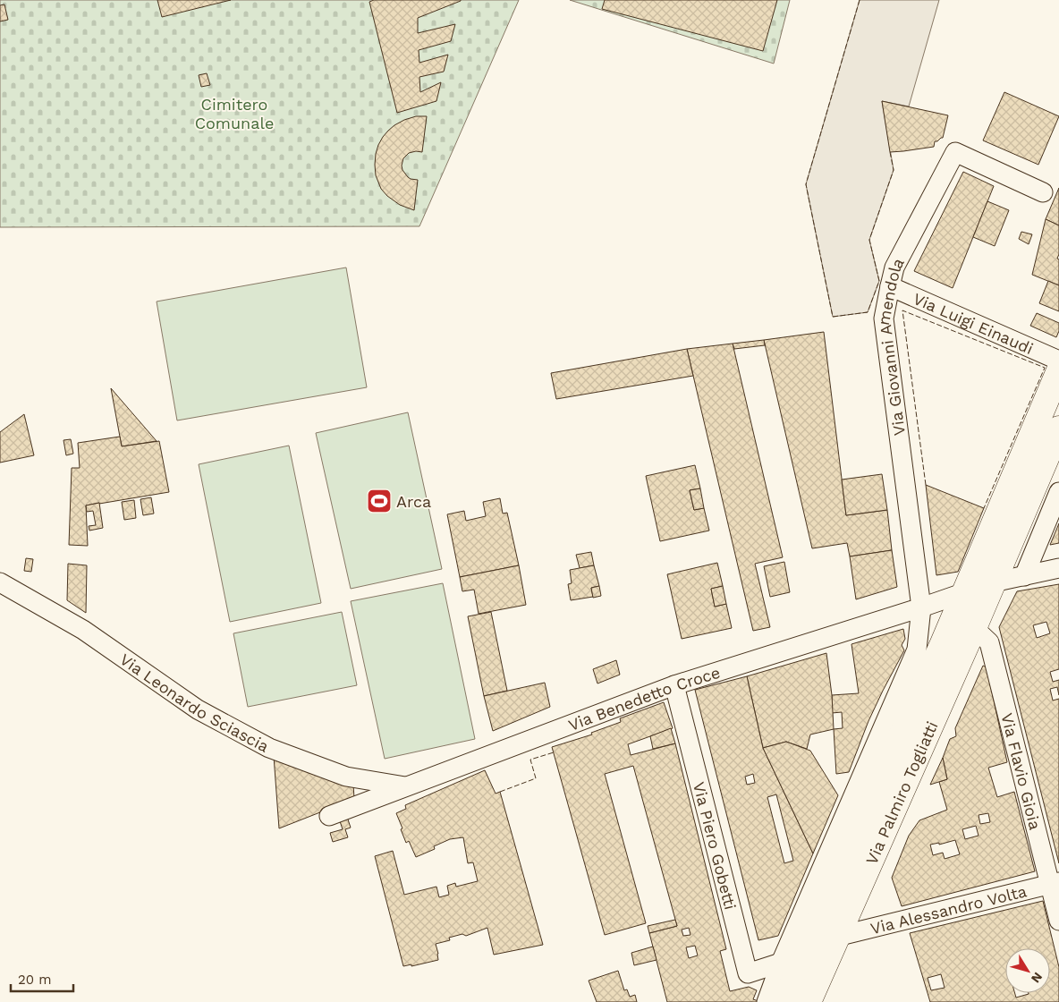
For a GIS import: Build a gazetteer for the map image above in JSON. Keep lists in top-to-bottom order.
{
  "streets": {
    "main road": ["Via Palmiro Togliatti"],
    "street": [
      "Via Luigi Einaudi",
      "Via Giovanni Amendola",
      "Via Benedetto Croce",
      "Via Leonardo Sciascia",
      "Via Flavio Gioia",
      "Via Piero Gobetti",
      "Via Alessandro Volta"
    ]
  },
  "crossings": [
    ["Via Luigi Einaudi", "Via Giovanni Amendola"],
    ["Via Giovanni Amendola", "Via Benedetto Croce"],
    ["Via Giovanni Amendola", "Via Piero Gobetti"],
    ["Via Benedetto Croce", "Via Leonardo Sciascia"],
    ["Via Benedetto Croce", "Via Palmiro Togliatti"],
    ["Via Benedetto Croce", "Via Piero Gobetti"],
    ["Via Flavio Gioia", "Via Palmiro Togliatti"],
    ["Via Flavio Gioia", "Via Alessandro Volta"],
    ["Via Palmiro Togliatti", "Via Alessandro Volta"]
  ],
  "parks": ["Cimitero Comunale"],
  "places": {
    "sports": ["Arca"]
  },
  "scale_bar": "20 m",
  "north": "bottom right"
}
